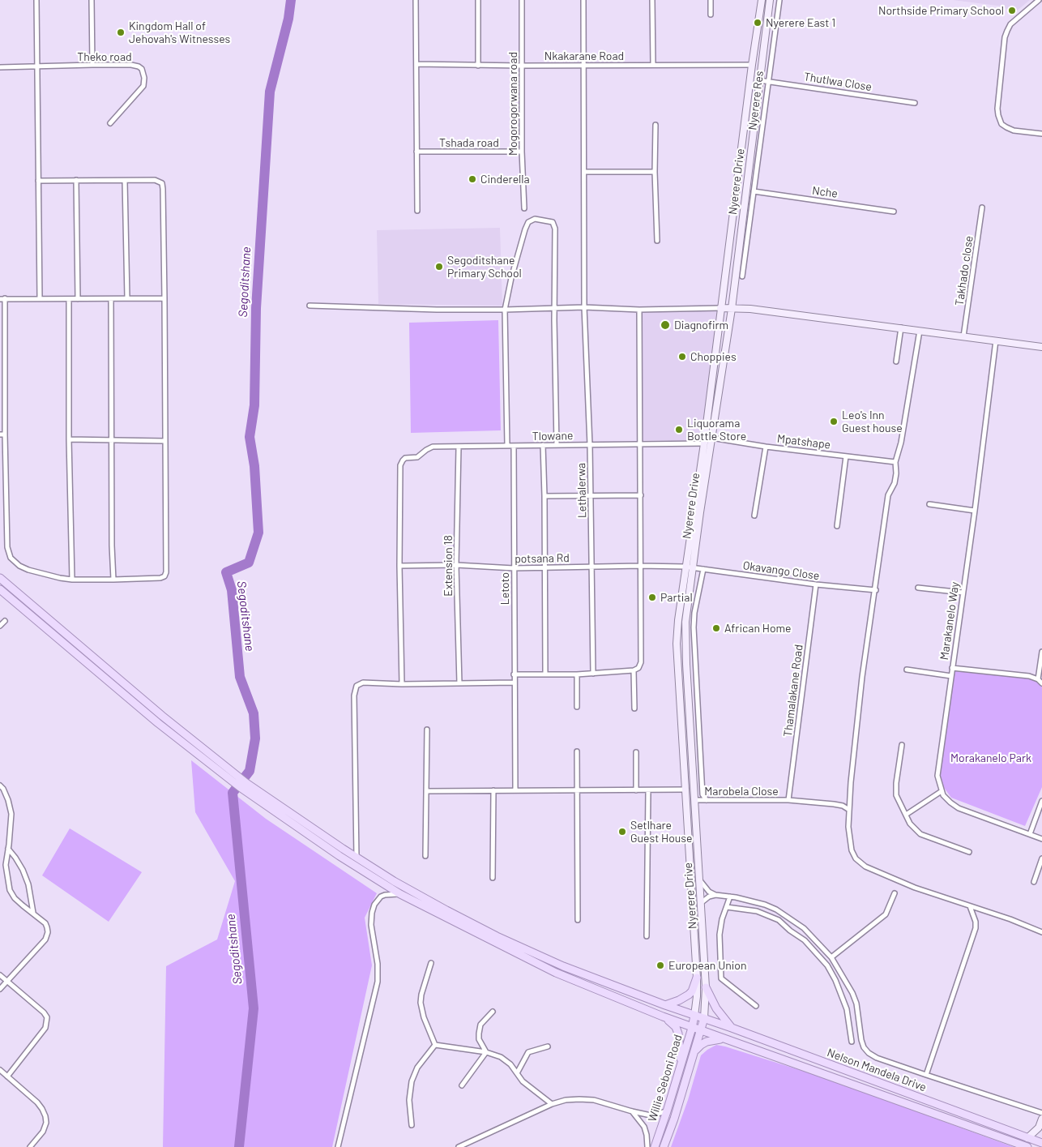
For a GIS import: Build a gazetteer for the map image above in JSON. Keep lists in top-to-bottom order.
{
  "streets": {
    "main road": ["Nyerere Drive", "Nelson Mandela Drive", "Willie Seboni Road"],
    "street": [
      "Nkakarane Road",
      "Theko road",
      "Thutlwa Close",
      "Nyerere Res",
      "Mogorogorwana road",
      "Tshada road",
      "Nche",
      "Takhado close",
      "Tlowane",
      "Mpatshape",
      "Lethalerwa",
      "potsana Rd",
      "Extension 18",
      "Okavango Close",
      "Letoto",
      "Marakanelo Way",
      "Thamalakane Road",
      "Marobela Close"
    ]
  },
  "crossings": [
    ["Nkakarane Road", "Mogorogorwana road"],
    ["Nkakarane Road", "Nyerere Drive"],
    ["Nkakarane Road", "Lethalerwa"],
    ["Thutlwa Close", "Nyerere Res"],
    ["Thutlwa Close", "Nyerere Drive"],
    ["Nyerere Res", "Nche"],
    ["Mogorogorwana road", "Tshada road"],
    ["Nyerere Drive", "Tlowane"],
    ["Nyerere Drive", "Mpatshape"],
    ["Nyerere Drive", "potsana Rd"],
    ["Nyerere Drive", "Okavango Close"],
    ["Nyerere Drive", "Marobela Close"],
    ["Nyerere Drive", "Nelson Mandela Drive"],
    ["Nyerere Drive", "Willie Seboni Road"],
    ["Tlowane", "Lethalerwa"],
    ["Tlowane", "potsana Rd"],
    ["Tlowane", "Extension 18"],
    ["Tlowane", "Letoto"],
    ["Lethalerwa", "potsana Rd"],
    ["potsana Rd", "Extension 18"],
    ["potsana Rd", "Okavango Close"],
    ["potsana Rd", "Letoto"],
    ["Okavango Close", "Thamalakane Road"],
    ["Thamalakane Road", "Marobela Close"],
    ["Nelson Mandela Drive", "Willie Seboni Road"]
  ],
  "water": ["Segoditshane"],
  "parks": ["Morakanelo Park"],
  "places": [
    "Northside Primary School",
    "Nyerere East 1",
    "Kingdom Hall of Jehovah's Witnesses",
    "Cinderella",
    "Segoditshane Primary School",
    "Diagnofirm",
    "Choppies",
    "Leo's Inn Guest house",
    "Liquorama Bottle Store",
    "Partial",
    "African Home",
    "Setlhare Guest House",
    "European Union"
  ]
}
